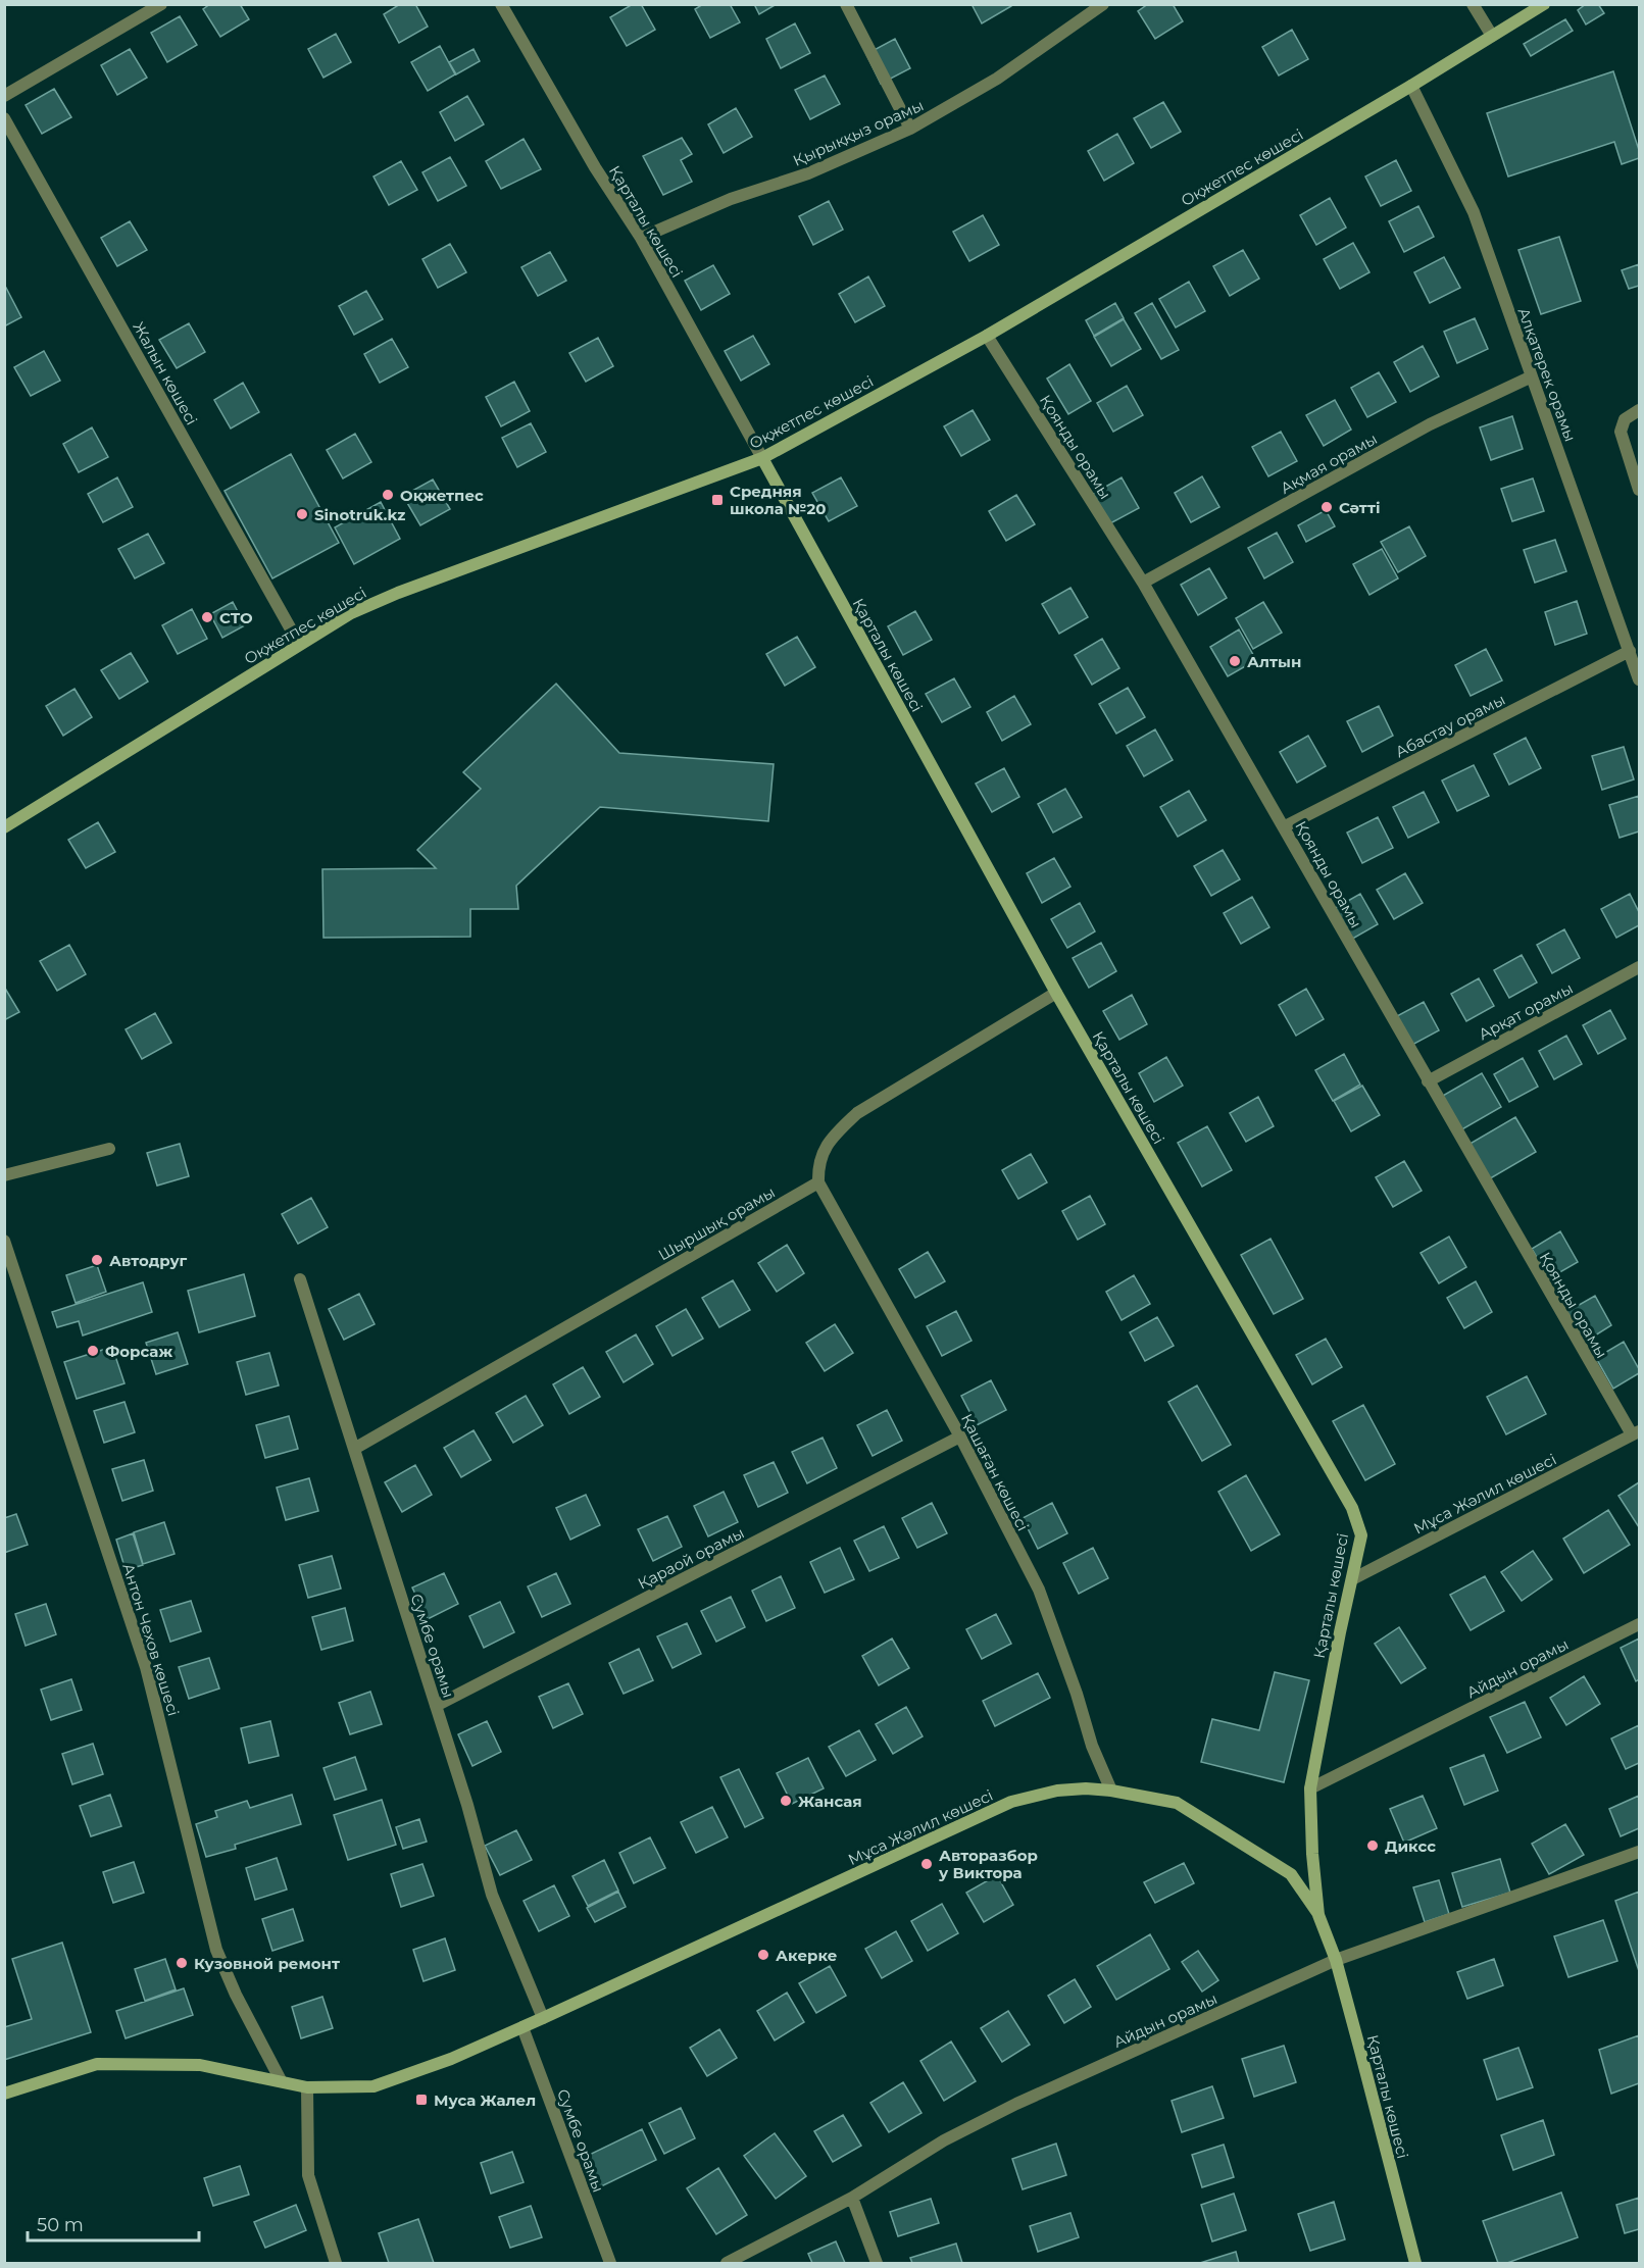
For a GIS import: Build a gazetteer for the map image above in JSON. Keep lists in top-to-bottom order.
{
  "streets": {
    "street": [
      "Қырыққыз орамы",
      "Оқжетпес көшесі",
      "Қарталы көшесі",
      "Жалын көшесі",
      "Алқатерек орамы",
      "Қоянды орамы",
      "Ақмая орамы",
      "Абастау орамы",
      "Арқат орамы",
      "Шыршық орамы",
      "Қашаған көшесі",
      "Мұса Жәлил көшесі",
      "Қараой орамы",
      "Антон Чехов көшесі",
      "Сумбе орамы",
      "Айдын орамы"
    ]
  },
  "crossings": [
    ["Қырыққыз орамы", "Қарталы көшесі"],
    ["Оқжетпес көшесі", "Қарталы көшесі"],
    ["Оқжетпес көшесі", "Жалын көшесі"],
    ["Оқжетпес көшесі", "Алқатерек орамы"],
    ["Оқжетпес көшесі", "Қоянды орамы"],
    ["Қарталы көшесі", "Мұса Жәлил көшесі"],
    ["Қарталы көшесі", "Айдын орамы"],
    ["Алқатерек орамы", "Ақмая орамы"],
    ["Алқатерек орамы", "Абастау орамы"],
    ["Қоянды орамы", "Ақмая орамы"],
    ["Қоянды орамы", "Абастау орамы"],
    ["Қоянды орамы", "Арқат орамы"],
    ["Қоянды орамы", "Мұса Жәлил көшесі"],
    ["Шыршық орамы", "Қашаған көшесі"],
    ["Шыршық орамы", "Сумбе орамы"],
    ["Қашаған көшесі", "Мұса Жәлил көшесі"],
    ["Қашаған көшесі", "Қараой орамы"],
    ["Мұса Жәлил көшесі", "Антон Чехов көшесі"],
    ["Мұса Жәлил көшесі", "Сумбе орамы"],
    ["Қараой орамы", "Сумбе орамы"]
  ],
  "places": {
    "other": [
      "Оқжетпес",
      "Сәттi",
      "Sinotruk.kz",
      "СТО",
      "Алтын",
      "Автодруг",
      "Форсаж",
      "Жансая",
      "Диксс",
      "Авторазбор у Виктора",
      "Акерке",
      "Кузовной ремонт"
    ],
    "transit": ["Средняя школа №20", "Муса Жалел"]
  },
  "scale_bar": "50 m"
}
